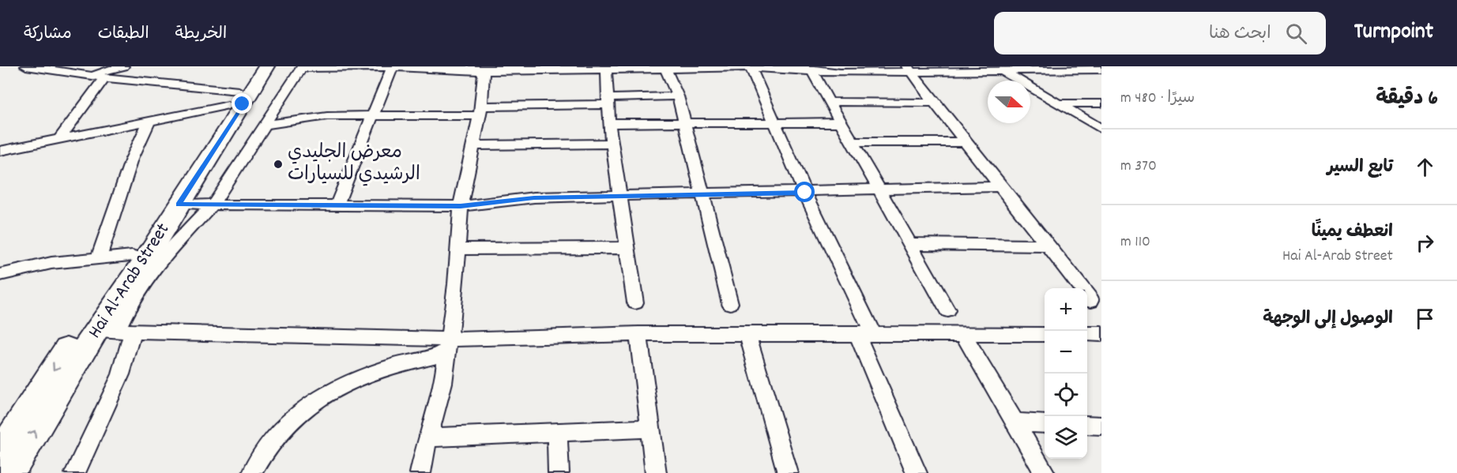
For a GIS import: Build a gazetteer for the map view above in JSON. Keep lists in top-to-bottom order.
{
  "streets": {
    "main road": ["Hai Al-Arab Street"]
  },
  "places": ["معرض الجليدي الرشيدي للسيارات"],
  "north": "right",
  "page": {
    "header": "Turnpoint",
    "search": "ابحث هنا",
    "nav": ["الخريطة", "الطبقات", "مشاركة"],
    "heading": ["6 دقيقة", "سيرًا · 480 m"],
    "list": [
      ["تابع السير", "370 m"],
      ["انعطف يمينًا", "Hai Al-Arab Street", "110 m"],
      "الوصول إلى الوجهة"
    ],
    "map_buttons": ["+", "−"]
  }
}
